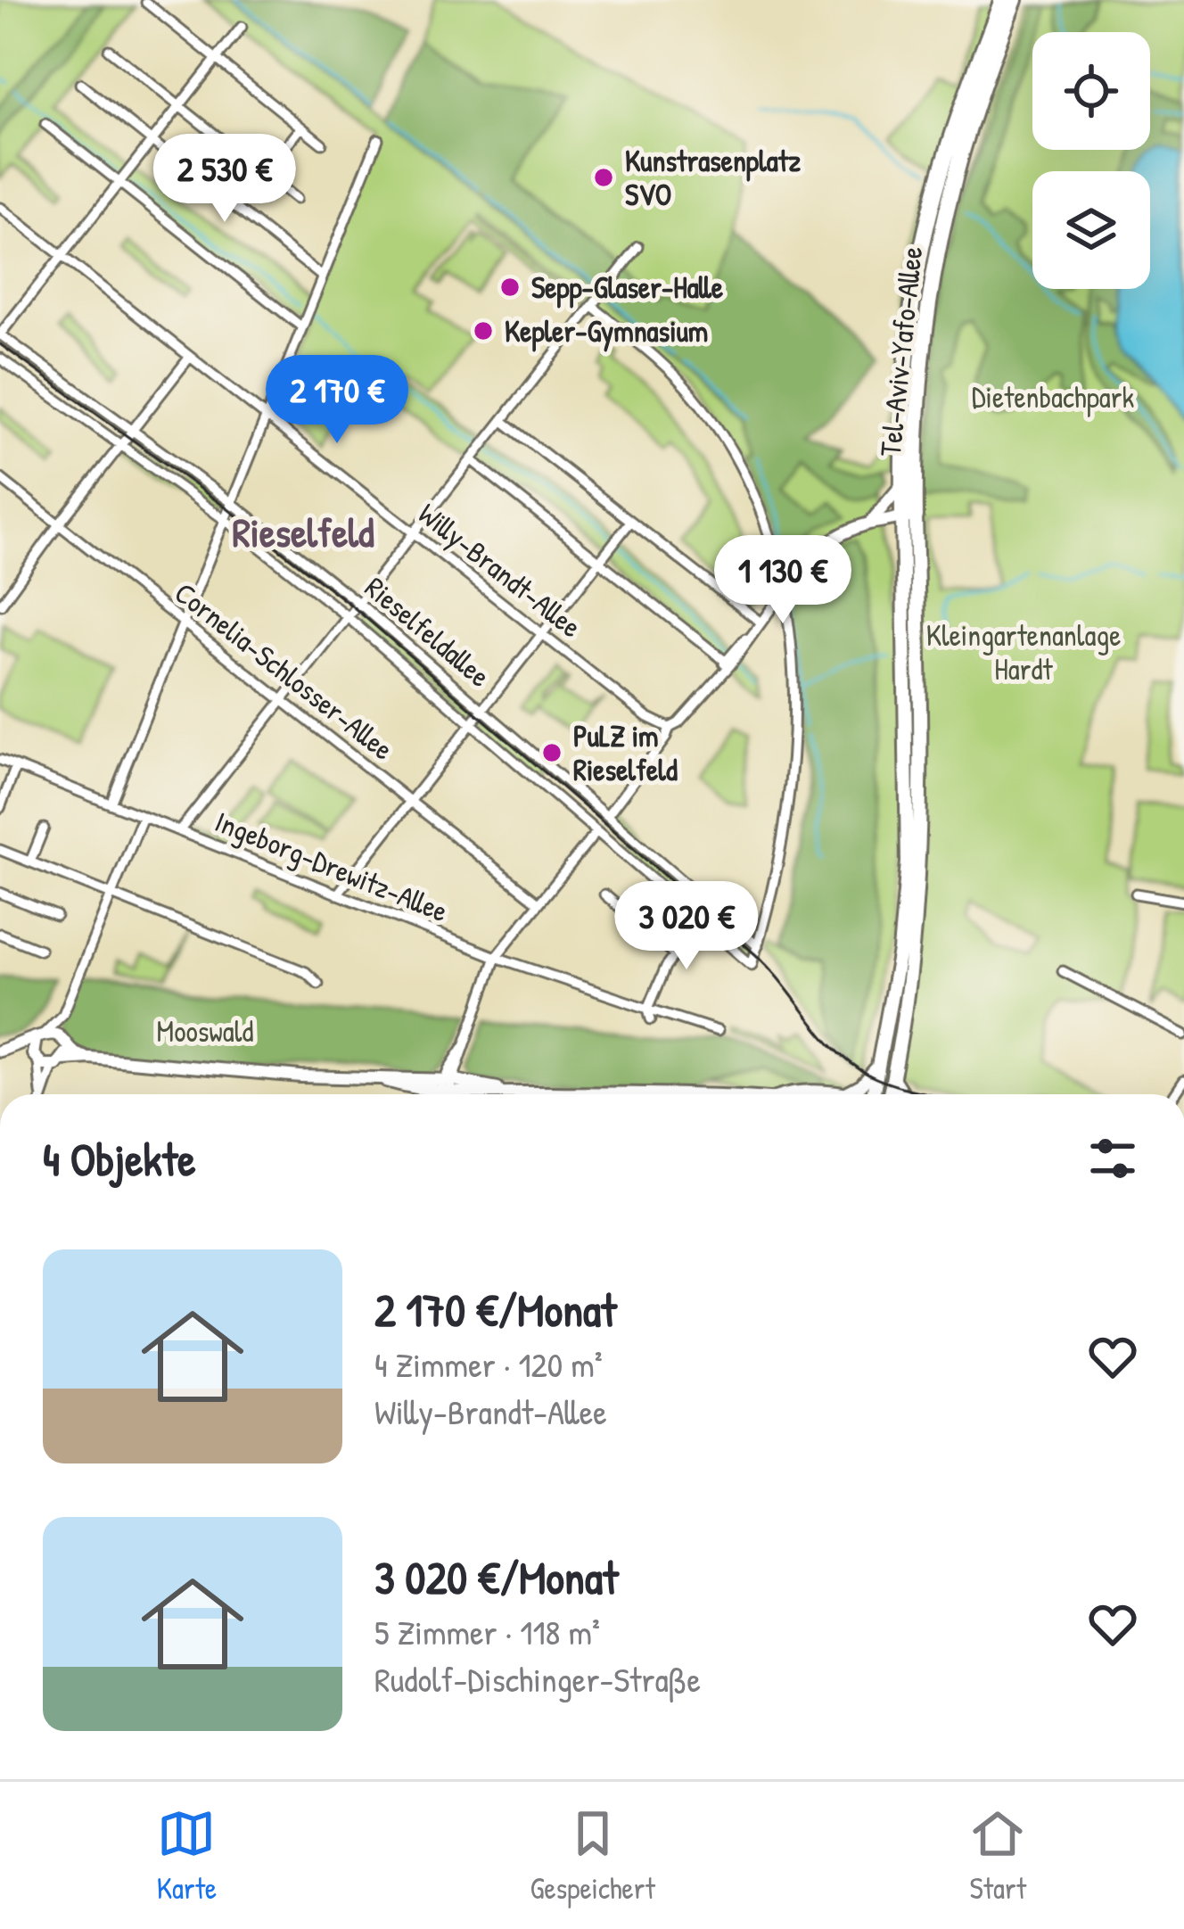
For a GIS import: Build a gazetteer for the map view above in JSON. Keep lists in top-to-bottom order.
{
  "streets": {
    "highway": ["Tel-Aviv-Yafo-Allee"],
    "street": [
      "Willy-Brandt-Allee",
      "Rieselfeldallee",
      "Cornelia-Schlosser-Allee",
      "Ingeborg-Drewitz-Allee"
    ]
  },
  "districts": ["Rieselfeld"],
  "parks": ["Dietenbachpark", "Kleingartenanlage Hardt", "Mooswald"],
  "places": [
    "Kunstrasenplatz SVO",
    "Sepp-Glaser-Halle",
    "Kepler-Gymnasium",
    "PuLZ im Rieselfeld"
  ],
  "page": {
    "price": [
      "2 530 €",
      "2 170 €",
      "1 130 €",
      "3 020 €"
    ],
    "heading": "4 Objekte",
    "list": [
      {
        "name": "2 170 €/Monat",
        "note": "4 Zimmer · 120 m² · Willy-Brandt-Allee"
      },
      {
        "name": "3 020 €/Monat",
        "note": "5 Zimmer · 118 m² · Rudolf-Dischinger-Straße"
      }
    ],
    "tabs": ["Karte", "Gespeichert", "Start"]
  }
}
